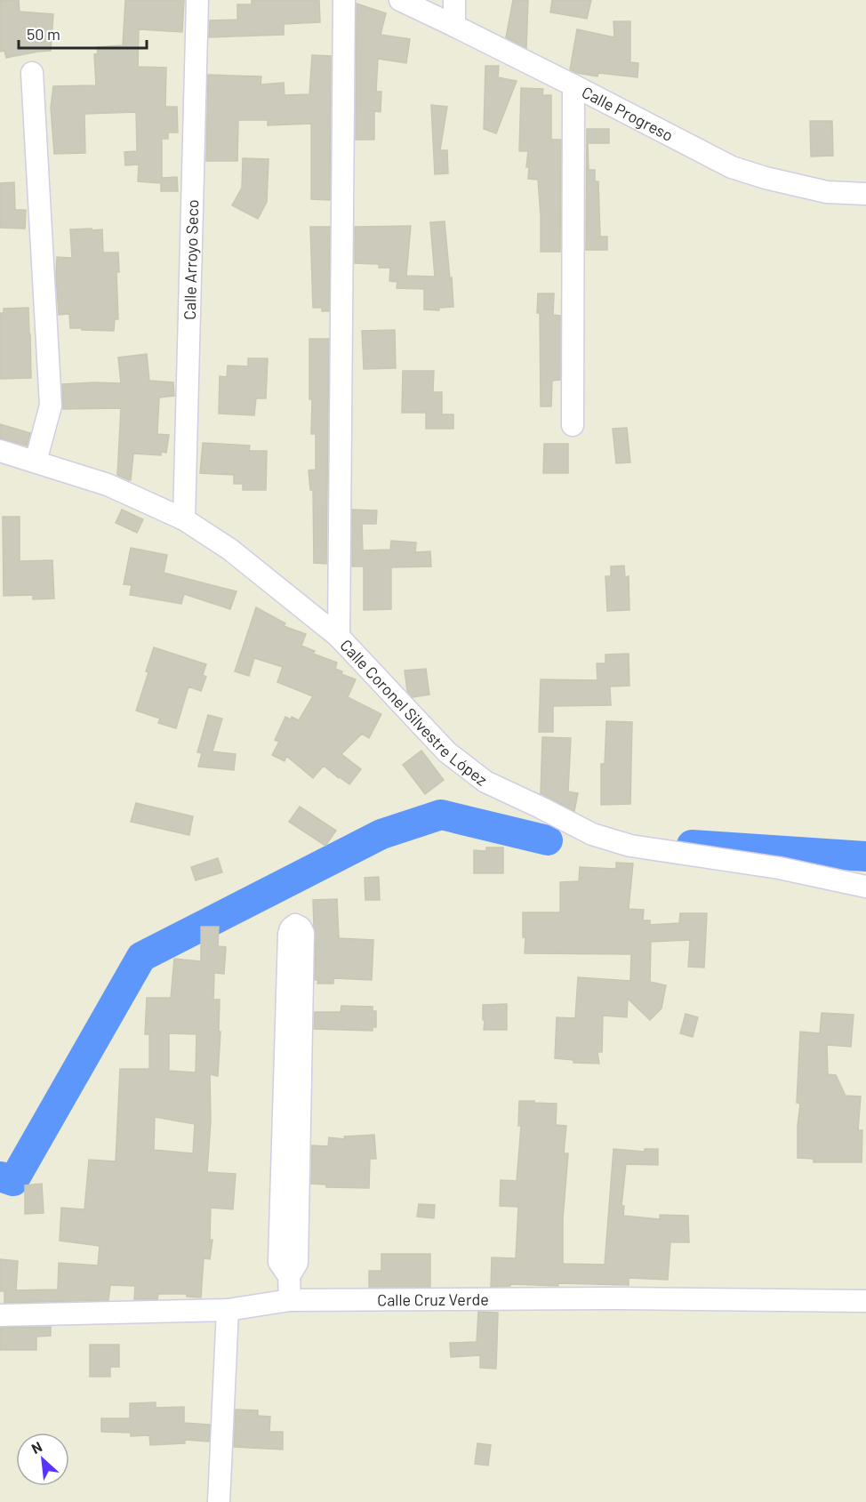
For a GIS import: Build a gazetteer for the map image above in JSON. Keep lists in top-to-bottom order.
{
  "streets": {
    "street": [
      "Calle Progreso",
      "Calle Arroyo Seco",
      "Calle Coronel Silvestre López",
      "Calle Cruz Verde"
    ]
  },
  "crossings": [
    ["Calle Arroyo Seco", "Calle Coronel Silvestre López"]
  ],
  "scale_bar": "50 m",
  "north": "top left"
}
